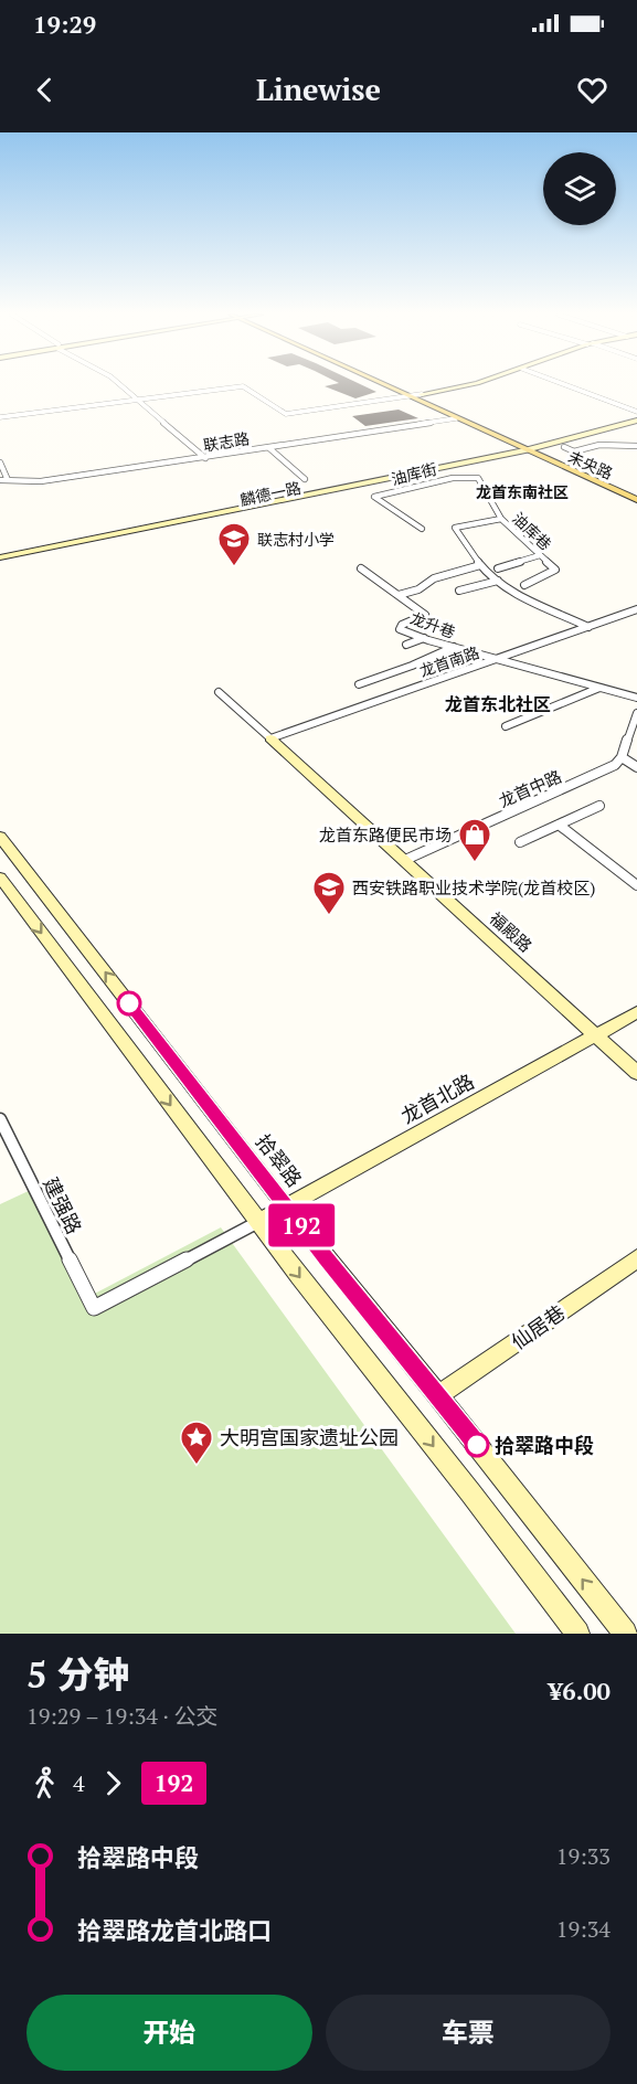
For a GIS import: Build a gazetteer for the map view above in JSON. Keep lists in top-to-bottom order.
{
  "streets": {
    "main road": [
      "未央路",
      "麟德一路",
      "福殿路",
      "龙首北路",
      "拾翠路",
      "仙居巷"
    ],
    "street": [
      "联志路",
      "油库街",
      "油库巷",
      "龙升巷",
      "龙首南路",
      "龙首中路",
      "建强路"
    ]
  },
  "crossings": [
    ["未央路", "麟德一路"],
    ["油库街", "油库巷"],
    ["龙升巷", "龙首南路"],
    ["龙首南路", "福殿路"],
    ["龙首中路", "福殿路"],
    ["福殿路", "龙首北路"],
    ["龙首北路", "拾翠路"],
    ["龙首北路", "建强路"],
    ["拾翠路", "仙居巷"]
  ],
  "districts": ["龙首东南社区", "龙首东北社区"],
  "places": {
    "school or university": ["联志村小学", "西安铁路职业技术学院(龙首校区)"],
    "shop": ["龙首东路便民市场"],
    "other": ["拾翠路中段"],
    "place": ["大明宫国家遗址公园"]
  },
  "lines": ["bus line 192"],
  "page": {
    "status": "19:29",
    "header": "Linewise",
    "on_map": "192",
    "heading": ["5 分钟", "19:29 – 19:34 · 公交", "¥6.00"],
    "legs": ["4", "192"],
    "list": [
      {
        "name": "拾翠路中段",
        "value": "19:33"
      },
      {
        "name": "拾翠路龙首北路口",
        "value": "19:34"
      }
    ],
    "buttons": ["开始", "车票"]
  }
}
